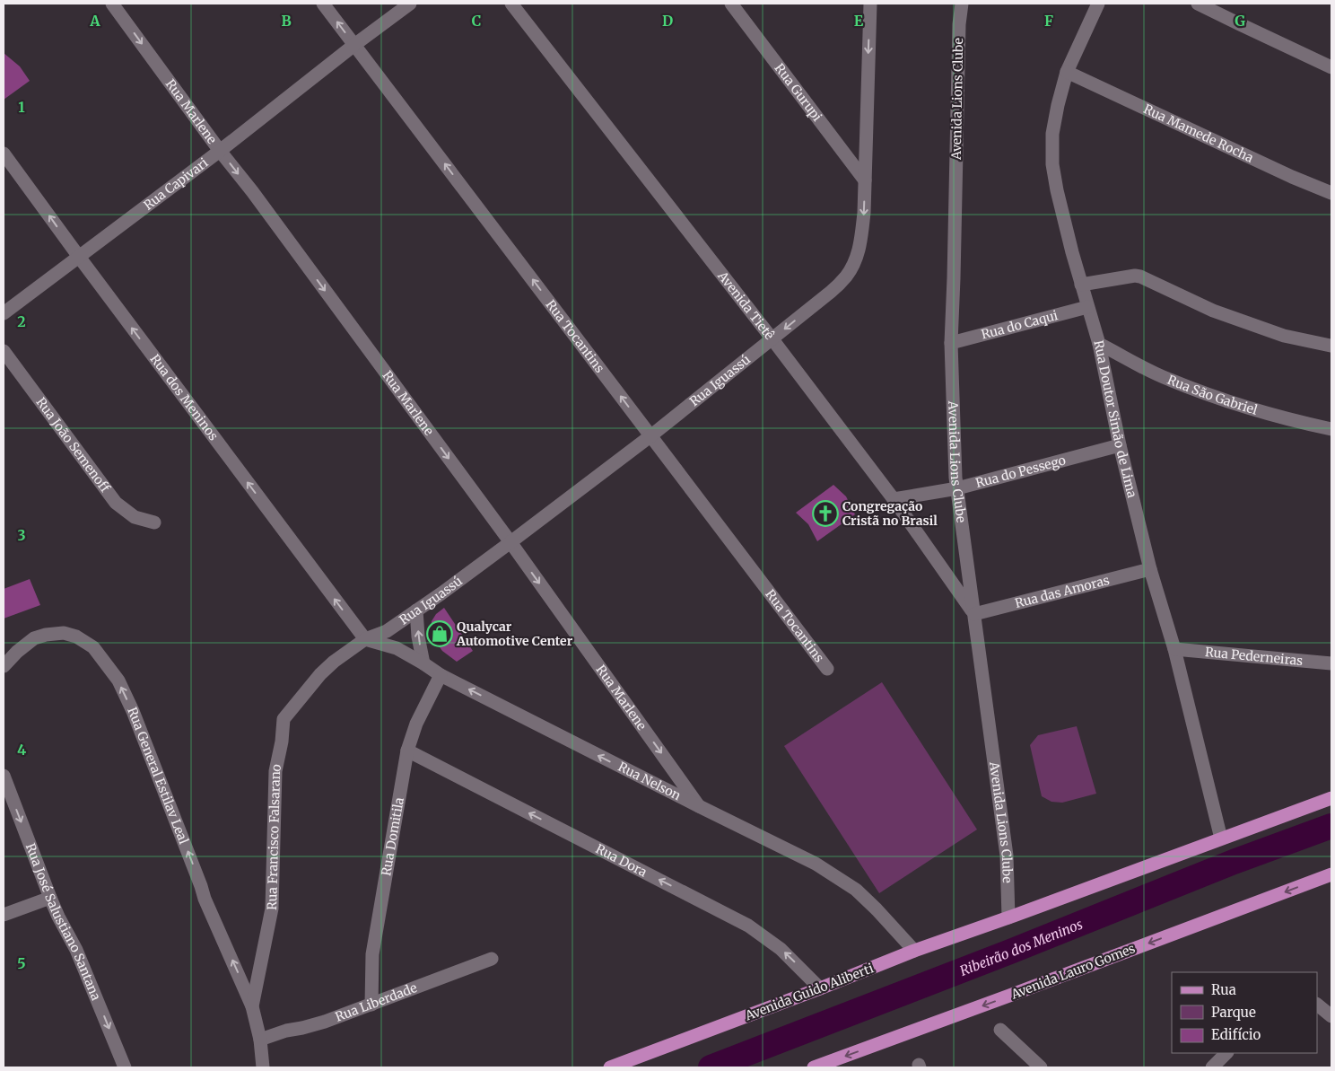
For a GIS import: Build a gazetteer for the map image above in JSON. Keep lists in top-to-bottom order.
{
  "streets": {
    "main road": ["Avenida Lauro Gomes", "Avenida Guido Aliberti"],
    "street": [
      "Rua Gurupi",
      "Avenida Lions Clube",
      "Rua Marlene",
      "Rua Mamede Rocha",
      "Rua Capivari",
      "Avenida Tietê",
      "Rua do Caqui",
      "Rua Tocantins",
      "Rua Iguassú",
      "Rua São Gabriel",
      "Rua dos Meninos",
      "Rua Doutor Simão de Lima",
      "Rua João Semenoff",
      "Rua do Pessego",
      "Rua das Amoras",
      "Rua Pederneiras",
      "Rua General Estilav Leal",
      "Rua Nelson",
      "Rua Domitila",
      "Rua Francisco Falsarano",
      "Rua Dora",
      "Rua José Salustiano Santana",
      "Rua Liberdade"
    ]
  },
  "crossings": [
    ["Rua Gurupi", "Rua Iguassú"],
    ["Avenida Lions Clube", "Avenida Tietê"],
    ["Avenida Lions Clube", "Rua do Caqui"],
    ["Avenida Lions Clube", "Rua do Pessego"],
    ["Avenida Lions Clube", "Rua das Amoras"],
    ["Avenida Lions Clube", "Avenida Guido Aliberti"],
    ["Rua Marlene", "Rua Capivari"],
    ["Rua Marlene", "Rua Iguassú"],
    ["Rua Marlene", "Rua Nelson"],
    ["Rua Mamede Rocha", "Rua Doutor Simão de Lima"],
    ["Rua Capivari", "Rua Tocantins"],
    ["Rua Capivari", "Rua dos Meninos"],
    ["Avenida Tietê", "Rua Iguassú"],
    ["Avenida Tietê", "Rua do Pessego"],
    ["Avenida Tietê", "Rua das Amoras"],
    ["Rua do Caqui", "Rua Doutor Simão de Lima"],
    ["Rua Tocantins", "Rua Iguassú"],
    ["Rua Iguassú", "Rua dos Meninos"],
    ["Rua Iguassú", "Rua Nelson"],
    ["Rua Iguassú", "Rua Francisco Falsarano"],
    ["Rua São Gabriel", "Rua Doutor Simão de Lima"],
    ["Rua dos Meninos", "Rua Nelson"],
    ["Rua dos Meninos", "Rua Francisco Falsarano"],
    ["Rua Doutor Simão de Lima", "Rua do Pessego"],
    ["Rua Doutor Simão de Lima", "Rua das Amoras"],
    ["Rua Doutor Simão de Lima", "Rua Pederneiras"],
    ["Rua General Estilav Leal", "Rua Francisco Falsarano"],
    ["Rua Nelson", "Rua Domitila"],
    ["Rua Nelson", "Rua Francisco Falsarano"],
    ["Rua Nelson", "Avenida Guido Aliberti"],
    ["Rua Domitila", "Rua Dora"],
    ["Rua Domitila", "Rua Liberdade"],
    ["Rua Francisco Falsarano", "Rua Liberdade"],
    ["Rua Dora", "Avenida Guido Aliberti"]
  ],
  "one_way": [
    "Rua Marlene",
    "Rua Tocantins",
    "Rua Iguassú",
    "Rua dos Meninos",
    "Rua General Estilav Leal",
    "Rua Nelson",
    "Rua Dora",
    "Rua José Salustiano Santana"
  ],
  "water": ["Ribeirão dos Meninos"],
  "places": {
    "church": ["Congregação Cristã no Brasil"],
    "shop": ["Qualycar Automotive Center"]
  },
  "legend": ["Rua", "Parque", "Edifício"],
  "grid": {
    "columns": [
      "A",
      "B",
      "C",
      "D",
      "E",
      "F",
      "G"
    ],
    "rows": [
      "1",
      "2",
      "3",
      "4",
      "5"
    ]
  }
}
